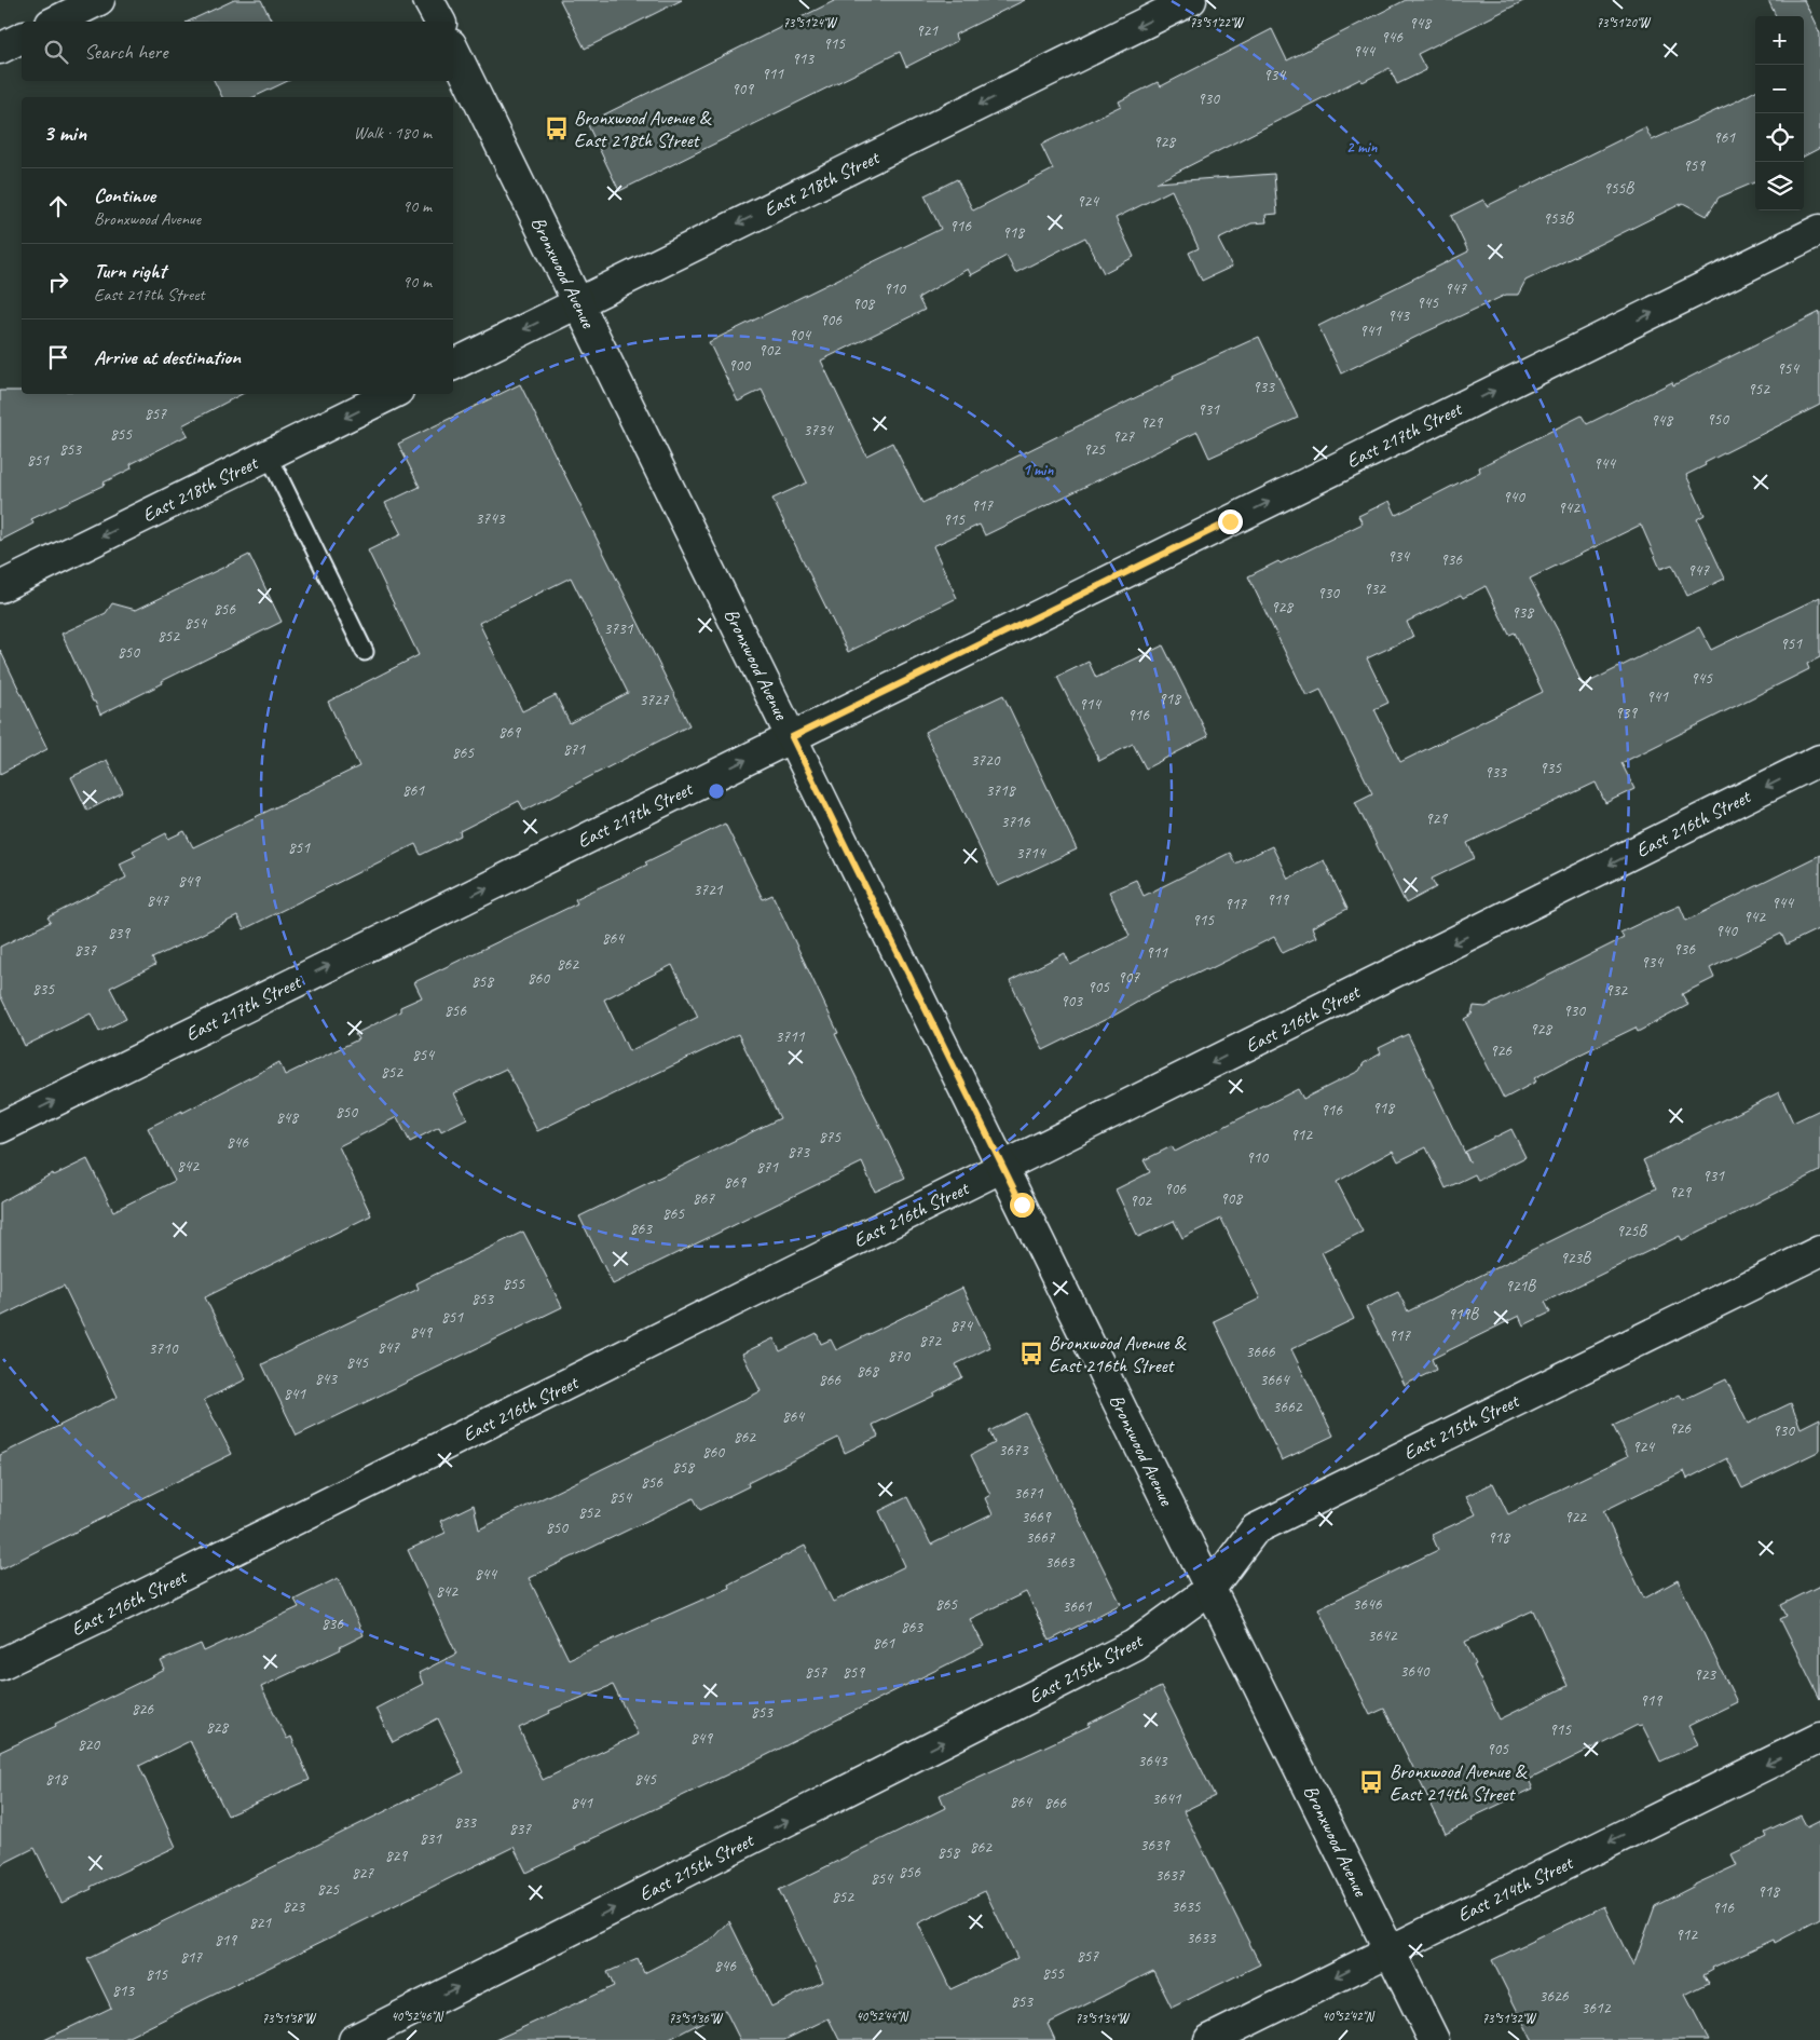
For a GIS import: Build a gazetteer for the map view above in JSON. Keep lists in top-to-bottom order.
{
  "streets": {
    "street": [
      "East 218th Street",
      "Bronxwood Avenue",
      "East 217th Street",
      "East 216th Street",
      "East 215th Street",
      "East 214th Street"
    ]
  },
  "crossings": [
    ["East 218th Street", "Bronxwood Avenue"],
    ["Bronxwood Avenue", "East 217th Street"],
    ["Bronxwood Avenue", "East 216th Street"],
    ["Bronxwood Avenue", "East 215th Street"],
    ["Bronxwood Avenue", "East 214th Street"]
  ],
  "one_way": [
    "East 218th Street",
    "East 217th Street",
    "East 216th Street",
    "East 215th Street",
    "East 214th Street"
  ],
  "places": {
    "bus stop": ["Bronxwood Avenue & East 218th Street", "Bronxwood Avenue & East 216th Street", "Bronxwood Avenue & East 214th Street"]
  },
  "house_numbers": [
    "948",
    "921",
    "946",
    "915",
    "944",
    "913",
    "911",
    "934",
    "909",
    "930",
    "961",
    "928",
    "959",
    "955B",
    "924",
    "953B",
    "916",
    "918",
    "910",
    "947",
    "945",
    "908",
    "943",
    "906",
    "941",
    "904",
    "902",
    "900",
    "954",
    "933",
    "952",
    "931",
    "857",
    "950",
    "948",
    "929",
    "3734",
    "855",
    "927",
    "853",
    "925",
    "851",
    "944",
    "940",
    "917",
    "942",
    "3743",
    "915",
    "934",
    "936",
    "947",
    "932",
    "930",
    "928",
    "856",
    "938",
    "854",
    "3731",
    "852",
    "951",
    "850",
    "945",
    "941",
    "918",
    "3727",
    "914",
    "939",
    "916",
    "869",
    "871",
    "865",
    "3720",
    "935",
    "933",
    "861",
    "3718",
    "929",
    "3716",
    "851",
    "3714",
    "849",
    "3721",
    "919",
    "847",
    "944",
    "917",
    "942",
    "915",
    "940",
    "839",
    "864",
    "936",
    "837",
    "911",
    "934",
    "862",
    "907",
    "860",
    "858",
    "905",
    "835",
    "932",
    "903",
    "856",
    "930",
    "928",
    "3711",
    "926",
    "854",
    "852",
    "918",
    "916",
    "850",
    "848",
    "912",
    "875",
    "846",
    "873",
    "910",
    "842",
    "871",
    "931",
    "869",
    "906",
    "929",
    "867",
    "908",
    "902",
    "865",
    "863",
    "925B",
    "923B",
    "855",
    "921B",
    "853",
    "919B",
    "851",
    "874",
    "849",
    "917",
    "872",
    "847",
    "3710",
    "3666",
    "870",
    "845",
    "868",
    "843",
    "866",
    "3664",
    "841",
    "3662",
    "864",
    "926",
    "930",
    "862",
    "924",
    "3673",
    "860",
    "858",
    "856",
    "3671",
    "854",
    "852",
    "3669",
    "922",
    "850",
    "3667",
    "918",
    "3663",
    "844",
    "842",
    "865",
    "3646",
    "3661",
    "836",
    "863",
    "3642",
    "861",
    "3640",
    "857",
    "859",
    "923",
    "919",
    "826",
    "853",
    "828",
    "915",
    "849",
    "820",
    "905",
    "3643",
    "818",
    "845",
    "3641",
    "864",
    "841",
    "866",
    "833",
    "837",
    "831",
    "3639",
    "862",
    "858",
    "829",
    "856",
    "827",
    "3637",
    "854",
    "825",
    "918",
    "852",
    "823",
    "3635",
    "916",
    "821",
    "912",
    "3633",
    "819",
    "857",
    "817",
    "846",
    "855",
    "815",
    "813",
    "3626",
    "853",
    "3612"
  ],
  "page": {
    "map_buttons": ["+", "−"],
    "search": "Search here",
    "heading": ["3 min", "Walk · 180 m"],
    "list": [
      ["Continue", "Bronxwood Avenue", "90 m"],
      ["Turn right", "East 217th Street", "90 m"],
      "Arrive at destination"
    ]
  },
  "coordinates": [
    "73°51'24\"W",
    "73°51'22\"W",
    "73°51'20\"W",
    "40°52'46\"N",
    "40°52'44\"N",
    "40°52'42\"N",
    "73°51'38\"W",
    "73°51'36\"W",
    "73°51'34\"W",
    "73°51'32\"W"
  ],
  "rings": ["2 min", "1 min"]
}
